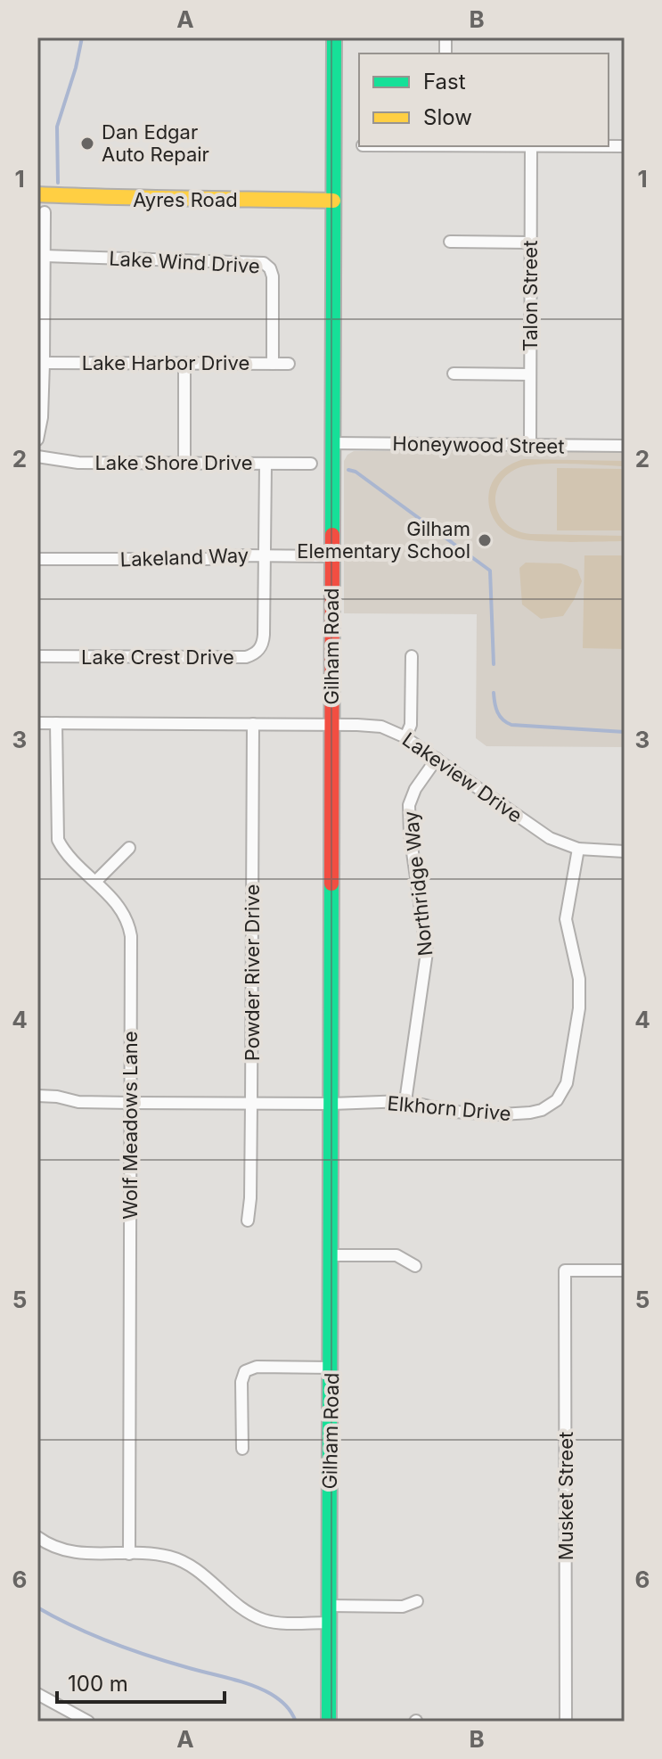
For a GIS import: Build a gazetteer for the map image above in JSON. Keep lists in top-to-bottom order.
{
  "streets": {
    "street": [
      "Ayres Road",
      "Lake Wind Drive",
      "Talon Street",
      "Lake Harbor Drive",
      "Honeywood Street",
      "Lake Shore Drive",
      "Lakeland Way",
      "Gilham Road",
      "Lake Crest Drive",
      "Lakeview Drive",
      "Northridge Way",
      "Powder River Drive",
      "Elkhorn Drive",
      "Wolf Meadows Lane",
      "Musket Street"
    ]
  },
  "crossings": [
    ["Ayres Road", "Gilham Road"],
    ["Lake Wind Drive", "Lake Harbor Drive"],
    ["Talon Street", "Honeywood Street"],
    ["Honeywood Street", "Gilham Road"],
    ["Lake Shore Drive", "Lake Crest Drive"],
    ["Lakeland Way", "Gilham Road"],
    ["Lakeland Way", "Lake Crest Drive"],
    ["Gilham Road", "Lakeview Drive"],
    ["Gilham Road", "Elkhorn Drive"],
    ["Lakeview Drive", "Northridge Way"],
    ["Lakeview Drive", "Powder River Drive"],
    ["Lakeview Drive", "Elkhorn Drive"],
    ["Lakeview Drive", "Wolf Meadows Lane"],
    ["Northridge Way", "Elkhorn Drive"],
    ["Powder River Drive", "Elkhorn Drive"],
    ["Elkhorn Drive", "Wolf Meadows Lane"]
  ],
  "places": ["Dan Edgar Auto Repair", "Gilham Elementary School"],
  "legend": ["Fast", "Slow"],
  "scale_bar": "100 m",
  "grid": {
    "columns": ["A", "B"],
    "rows": [
      "1",
      "2",
      "3",
      "4",
      "5",
      "6"
    ]
  }
}
